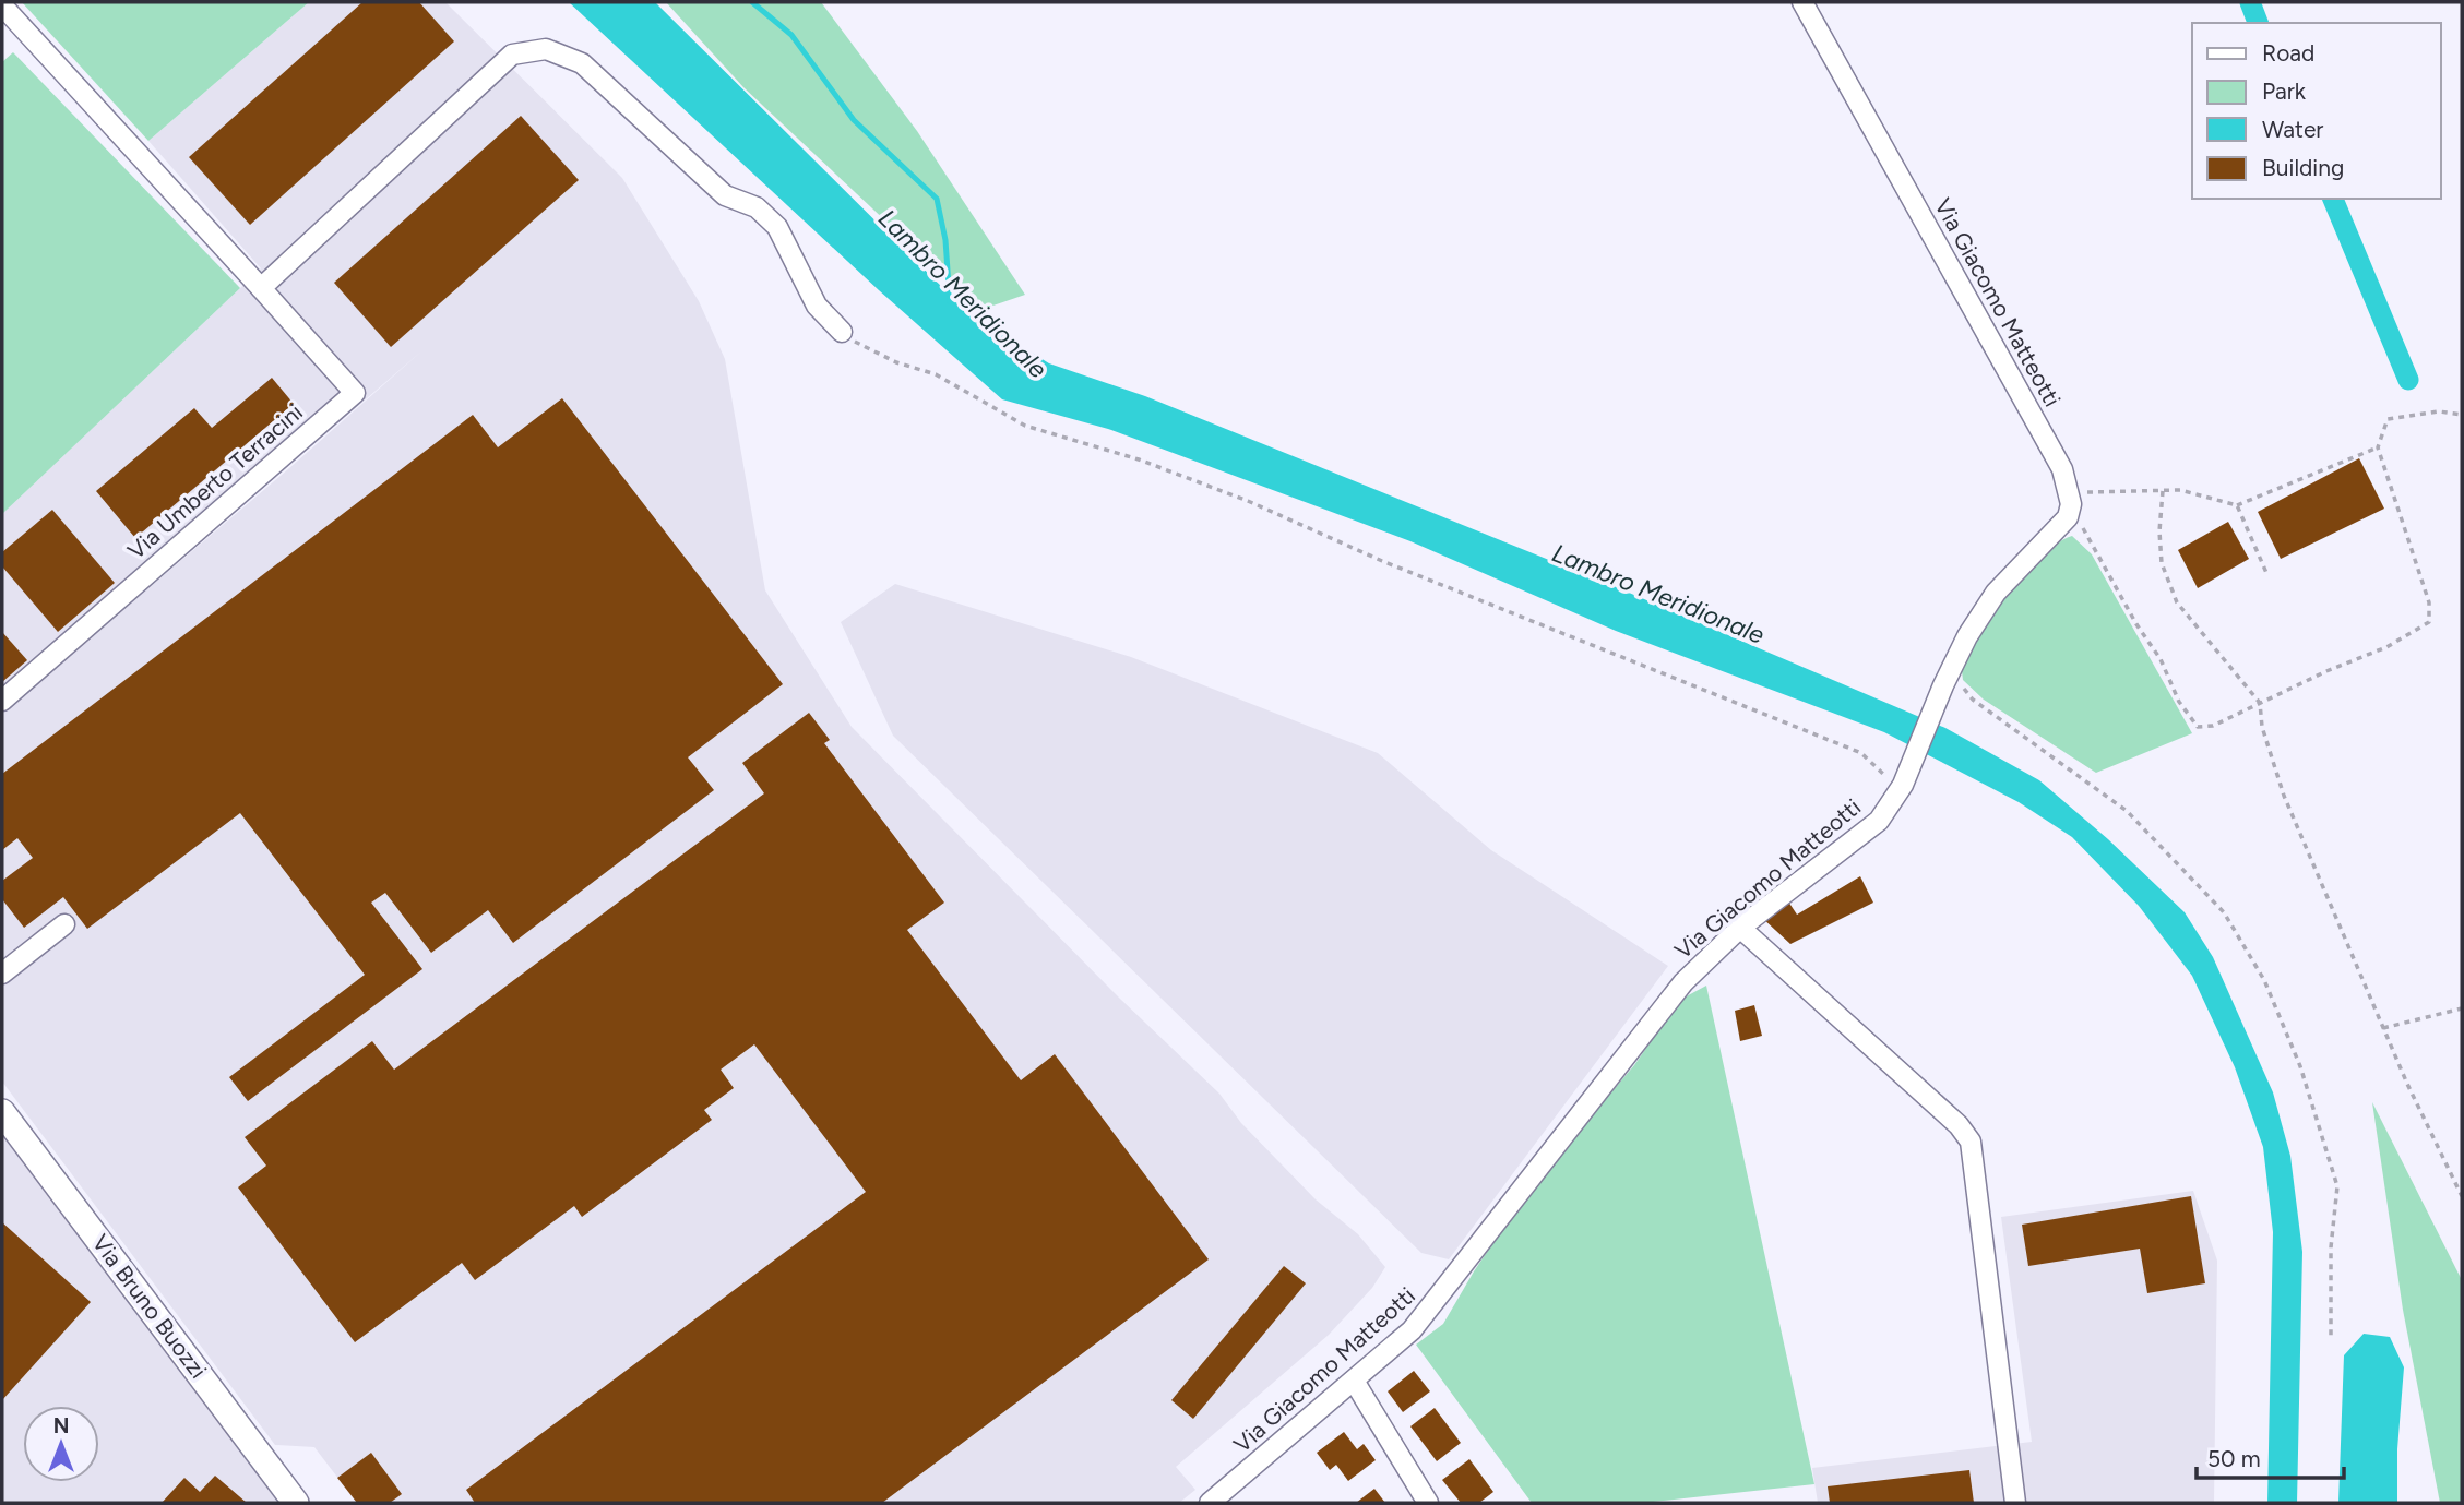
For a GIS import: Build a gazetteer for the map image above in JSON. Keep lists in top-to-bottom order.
{
  "streets": {
    "main road": ["Via Bruno Buozzi"],
    "street": ["Via Giacomo Matteotti", "Via Umberto Terracini"]
  },
  "water": ["Lambro Meridionale"],
  "legend": [
    "Road",
    "Park",
    "Water",
    "Building"
  ],
  "scale_bar": "50 m",
  "north": "top"
}
